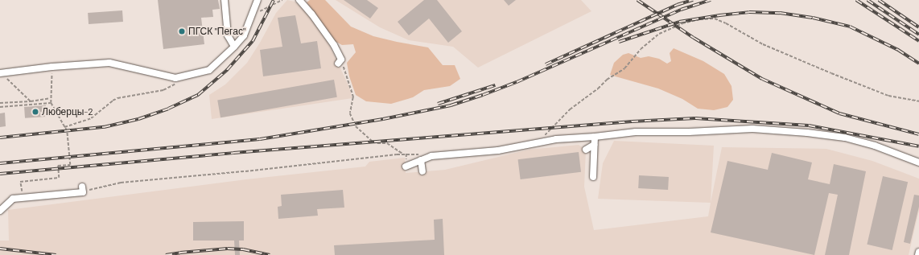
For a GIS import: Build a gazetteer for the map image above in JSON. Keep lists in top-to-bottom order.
{
  "places": ["ПГСК \"Пегас\"", "Люберцы-2"]
}
